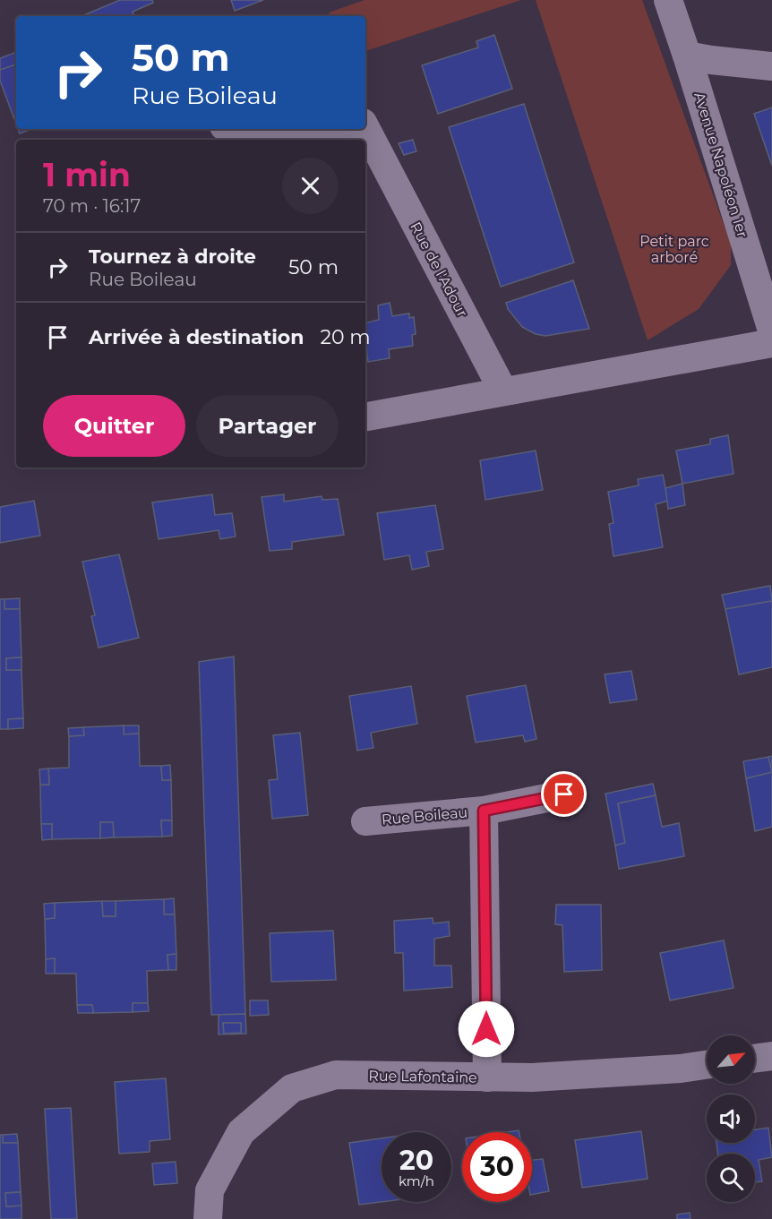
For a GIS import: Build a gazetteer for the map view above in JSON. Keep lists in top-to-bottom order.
{
  "streets": {
    "street": [
      "Avenue Napoléon 1er",
      "Rue de l'Adour",
      "Rue Boileau",
      "Rue Lafontaine"
    ]
  },
  "crossings": [
    ["Rue Boileau", "Rue Lafontaine"]
  ],
  "parks": ["Petit parc arboré"],
  "north": "top right",
  "page": {
    "turn": ["50 m", "Rue Boileau"],
    "heading": ["1 min", "70 m · 16:17"],
    "list": [
      {
        "name": "Tournez à droite",
        "note": "Rue Boileau",
        "value": "50 m"
      },
      {
        "name": "Arrivée à destination",
        "value": "20 m"
      }
    ],
    "buttons": ["Quitter", "Partager"],
    "speed": "20 km/h",
    "limit": "30"
  }
}
